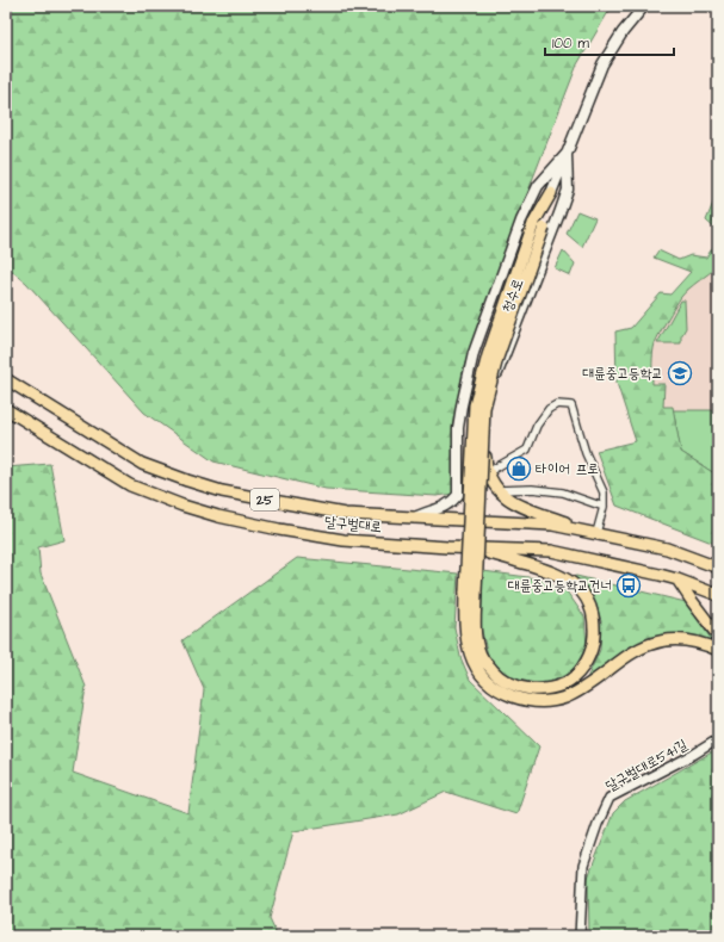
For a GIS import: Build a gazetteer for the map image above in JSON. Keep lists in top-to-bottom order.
{
  "streets": {
    "main road": ["청수로", "25", "달구벌대로"],
    "street": ["달구벌대로541길"]
  },
  "crossings": [
    ["청수로", "달구벌대로"]
  ],
  "places": {
    "school or university": ["대륜중고등학교"],
    "shop": ["타이어 프로"],
    "bus stop": ["대륜중고등학교건너"]
  },
  "scale_bar": "100 m"
}
